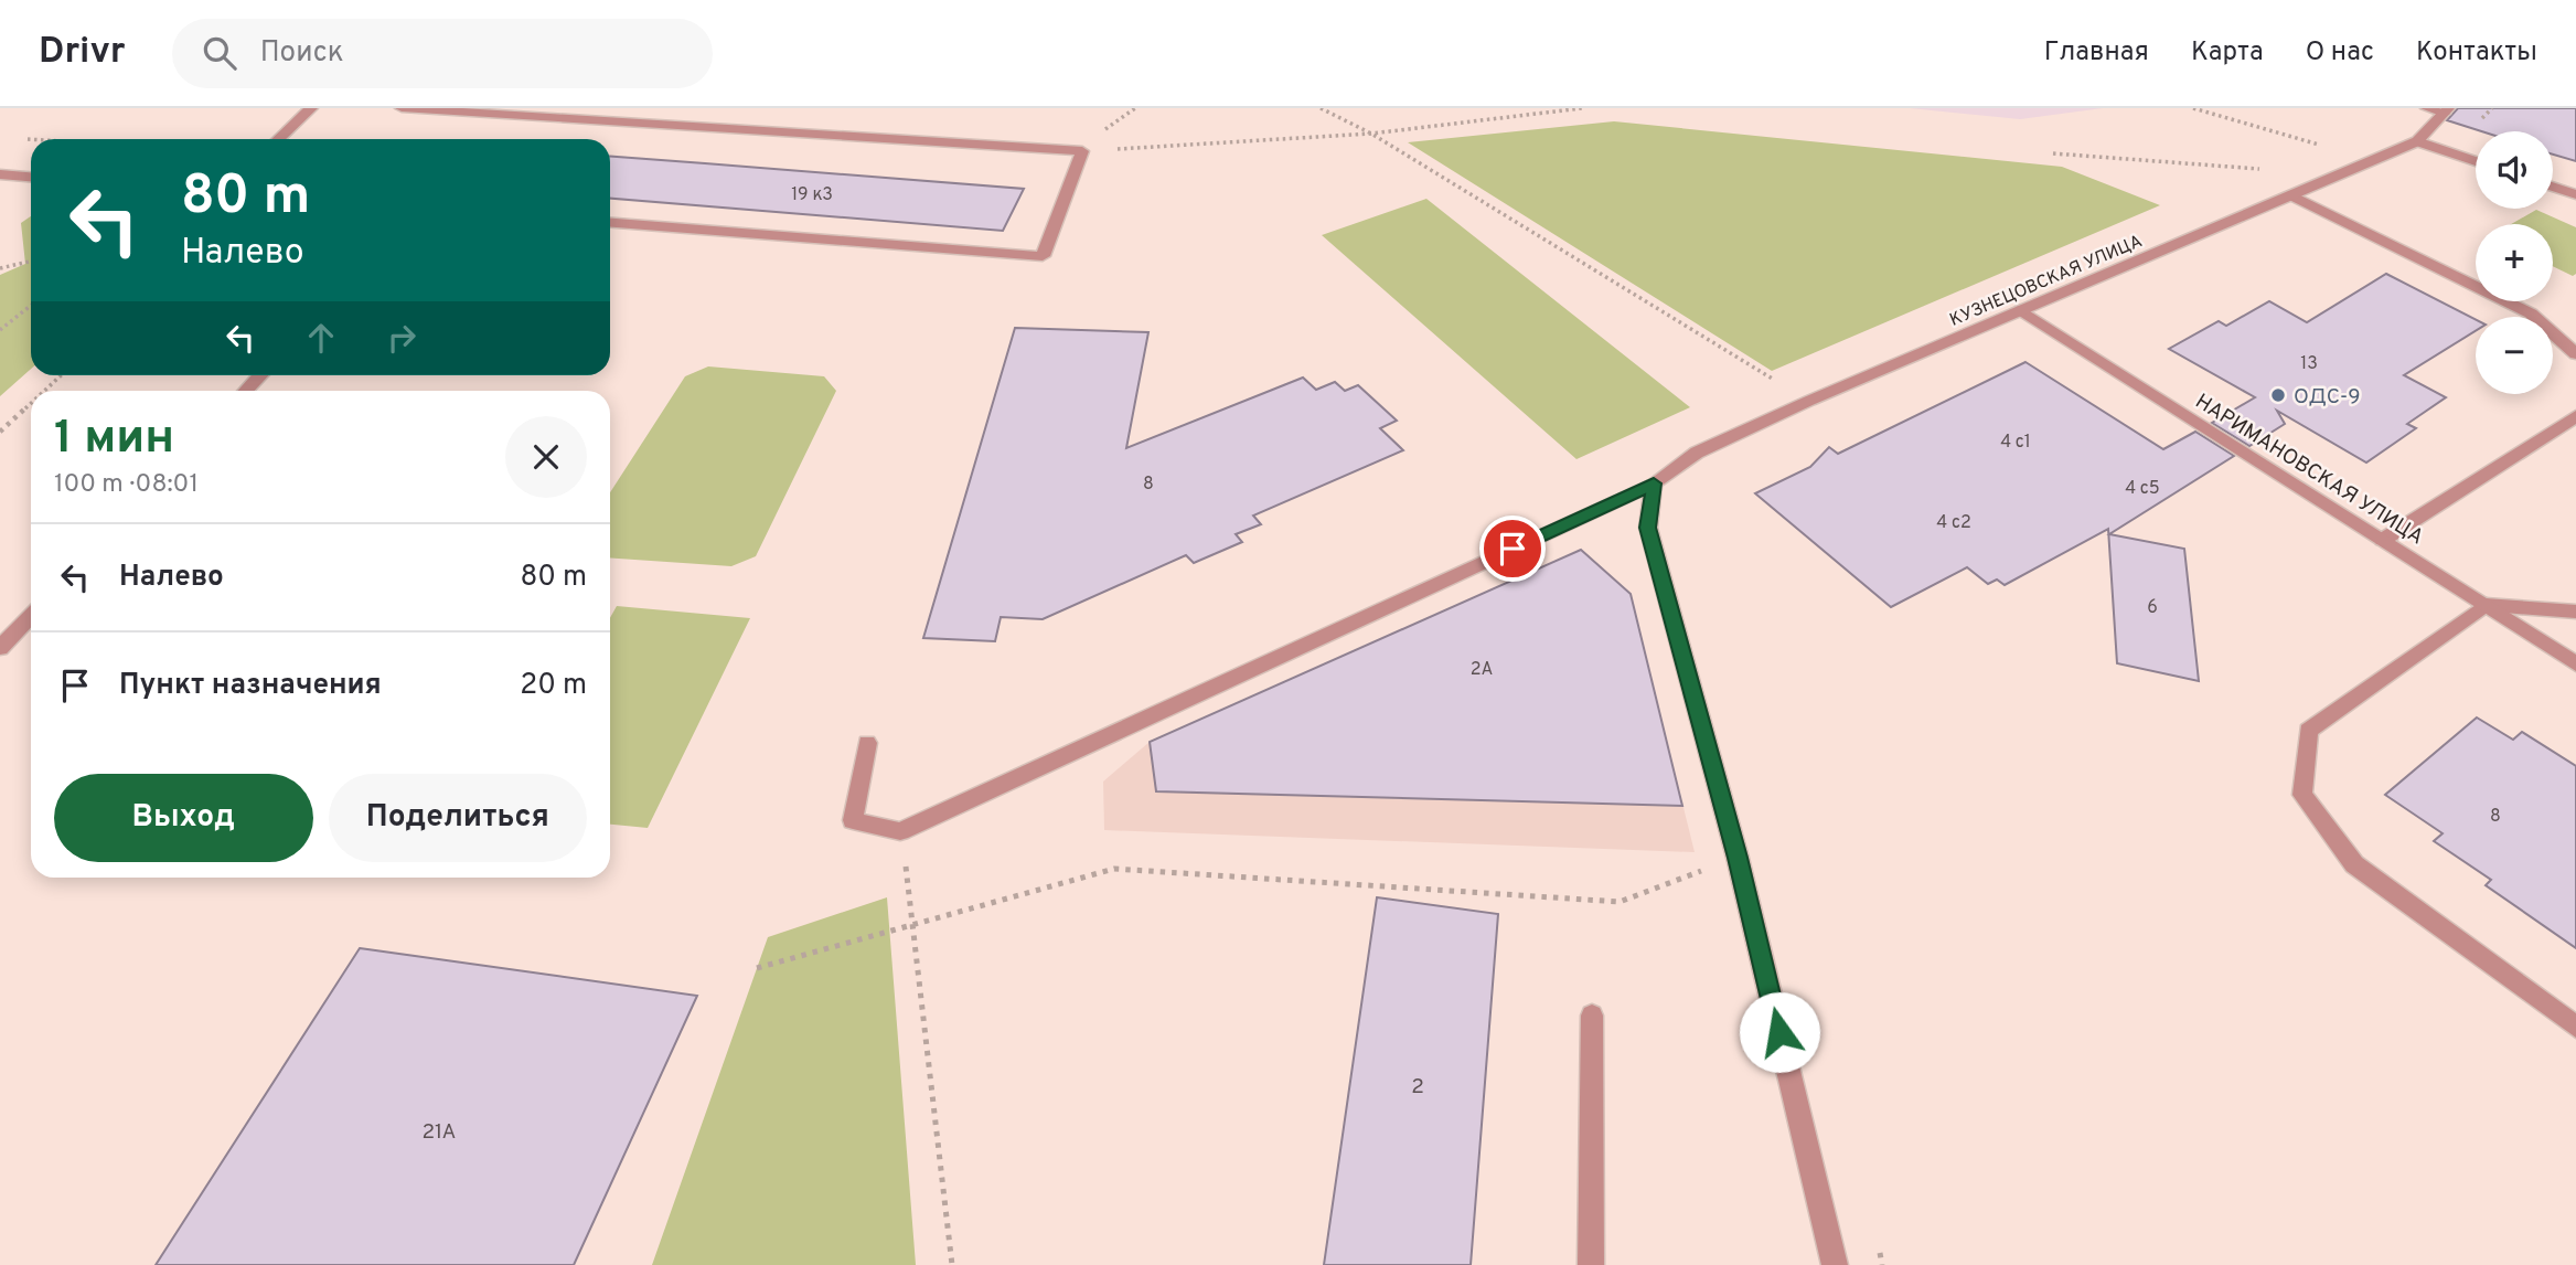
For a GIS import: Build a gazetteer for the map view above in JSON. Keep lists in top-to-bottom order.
{
  "streets": {
    "street": ["КУЗНЕЦОВСКАЯ УЛИЦА", "НАРИМАНОВСКАЯ УЛИЦА"]
  },
  "crossings": [
    ["КУЗНЕЦОВСКАЯ УЛИЦА", "НАРИМАНОВСКАЯ УЛИЦА"]
  ],
  "places": ["ОДС-9"],
  "house_numbers": [
    "19 к3",
    "13",
    "4 с1",
    "8",
    "4 с5",
    "4 с2",
    "6",
    "2А",
    "8",
    "2",
    "21А"
  ],
  "page": {
    "header": "Drivr",
    "search": "Поиск",
    "nav": [
      "Главная",
      "Карта",
      "О нас",
      "Контакты"
    ],
    "map_buttons": ["+", "−"],
    "turn": ["80 m", "Налево"],
    "heading": ["1 мин", "100 m · 08:01"],
    "list": [
      {
        "name": "Налево",
        "value": "80 m"
      },
      {
        "name": "Пункт назначения",
        "value": "20 m"
      }
    ],
    "buttons": ["Выход", "Поделиться"]
  }
}
